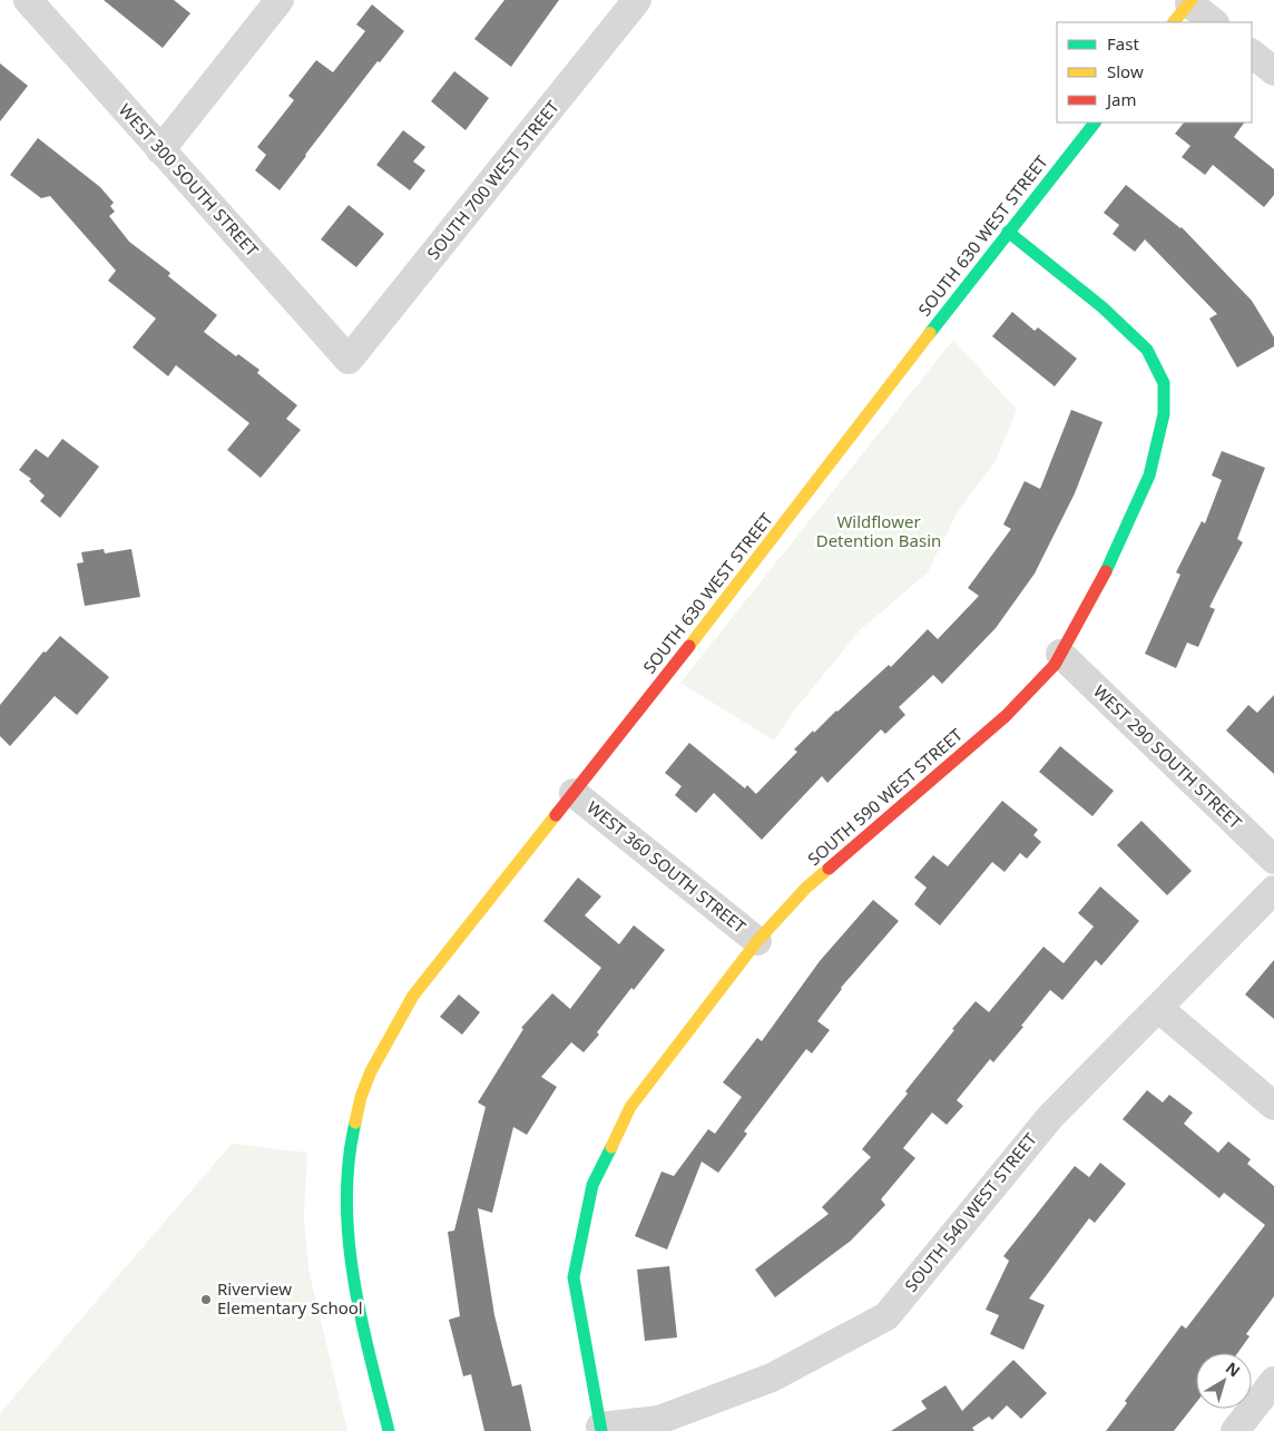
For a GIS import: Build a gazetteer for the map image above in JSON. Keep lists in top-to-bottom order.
{
  "streets": {
    "street": [
      "WEST 300 SOUTH STREET",
      "SOUTH 700 WEST STREET",
      "SOUTH 630 WEST STREET",
      "WEST 290 SOUTH STREET",
      "SOUTH 590 WEST STREET",
      "WEST 360 SOUTH STREET",
      "SOUTH 540 WEST STREET"
    ]
  },
  "crossings": [
    ["WEST 300 SOUTH STREET", "SOUTH 700 WEST STREET"],
    ["SOUTH 630 WEST STREET", "SOUTH 590 WEST STREET"],
    ["SOUTH 630 WEST STREET", "WEST 360 SOUTH STREET"],
    ["WEST 290 SOUTH STREET", "SOUTH 590 WEST STREET"],
    ["SOUTH 590 WEST STREET", "WEST 360 SOUTH STREET"],
    ["SOUTH 590 WEST STREET", "SOUTH 540 WEST STREET"]
  ],
  "parks": ["Wildflower Detention Basin"],
  "places": ["Riverview Elementary School"],
  "legend": ["Fast", "Slow", "Jam"],
  "north": "top right"
}
